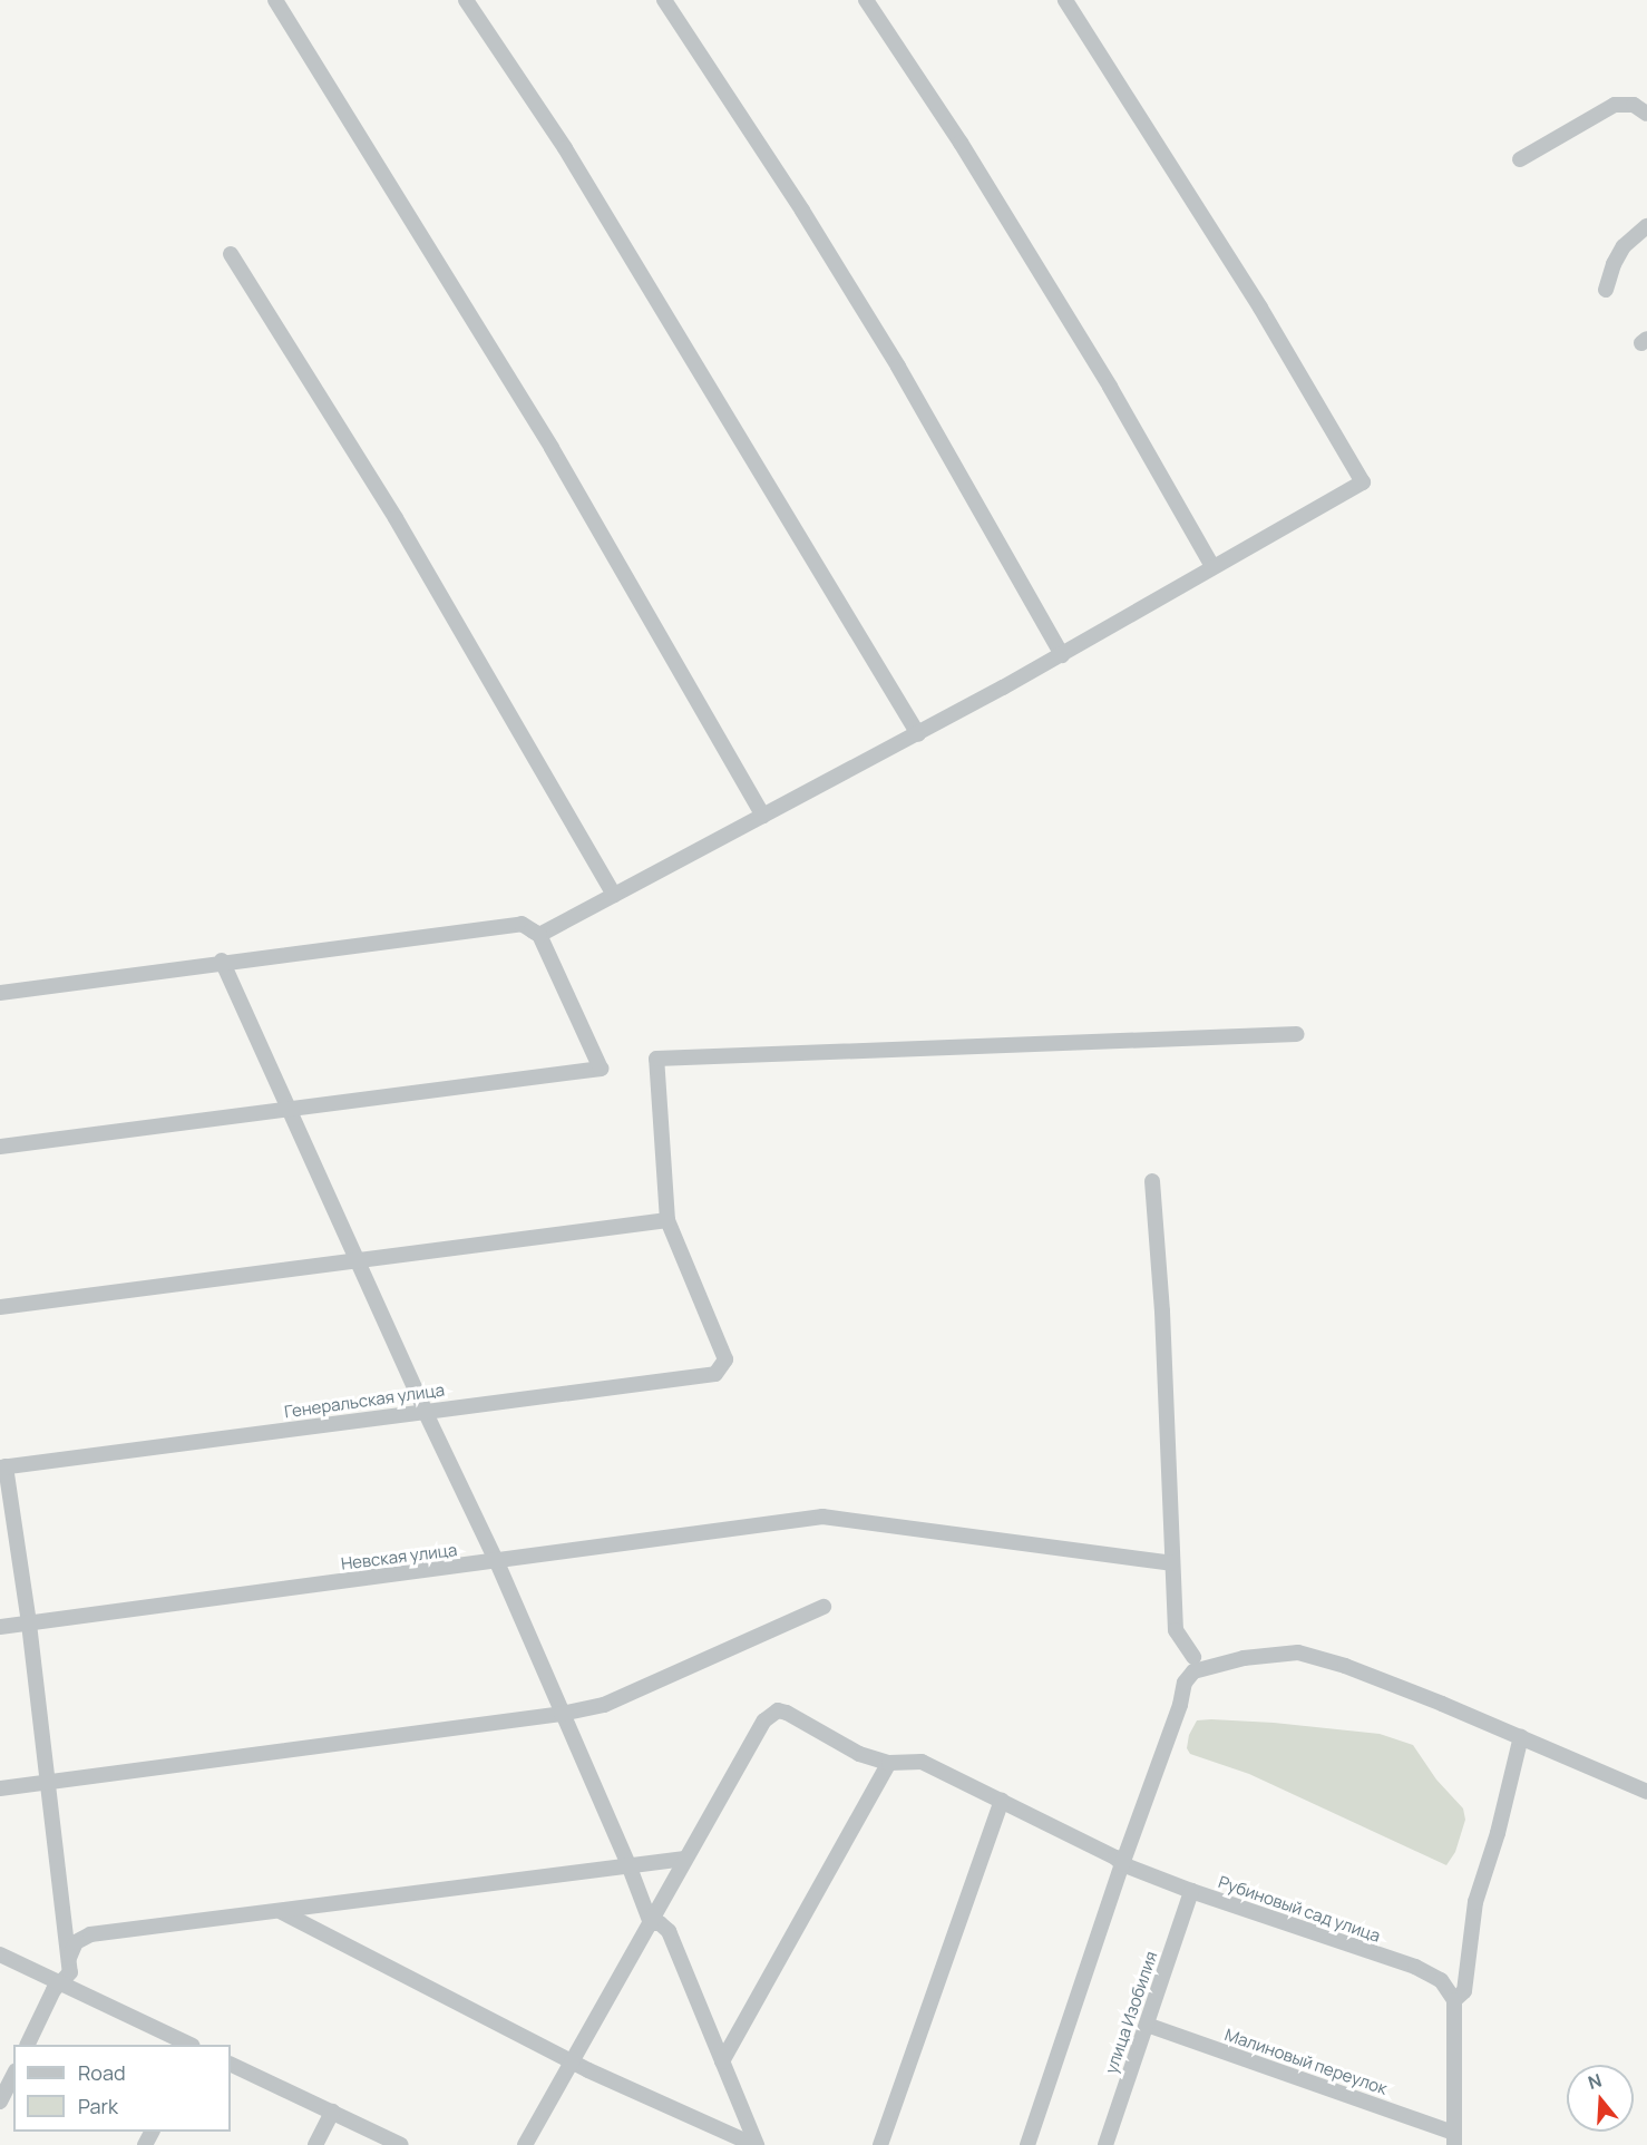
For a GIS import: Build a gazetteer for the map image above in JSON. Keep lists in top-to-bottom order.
{
  "streets": {
    "street": [
      "Генеральская улица",
      "Невская улица",
      "Рубиновый сад улица",
      "улица Изобилия",
      "Малиновый переулок"
    ]
  },
  "crossings": [
    ["Рубиновый сад улица", "улица Изобилия"],
    ["улица Изобилия", "Малиновый переулок"]
  ],
  "legend": ["Road", "Park"],
  "north": "top"
}
